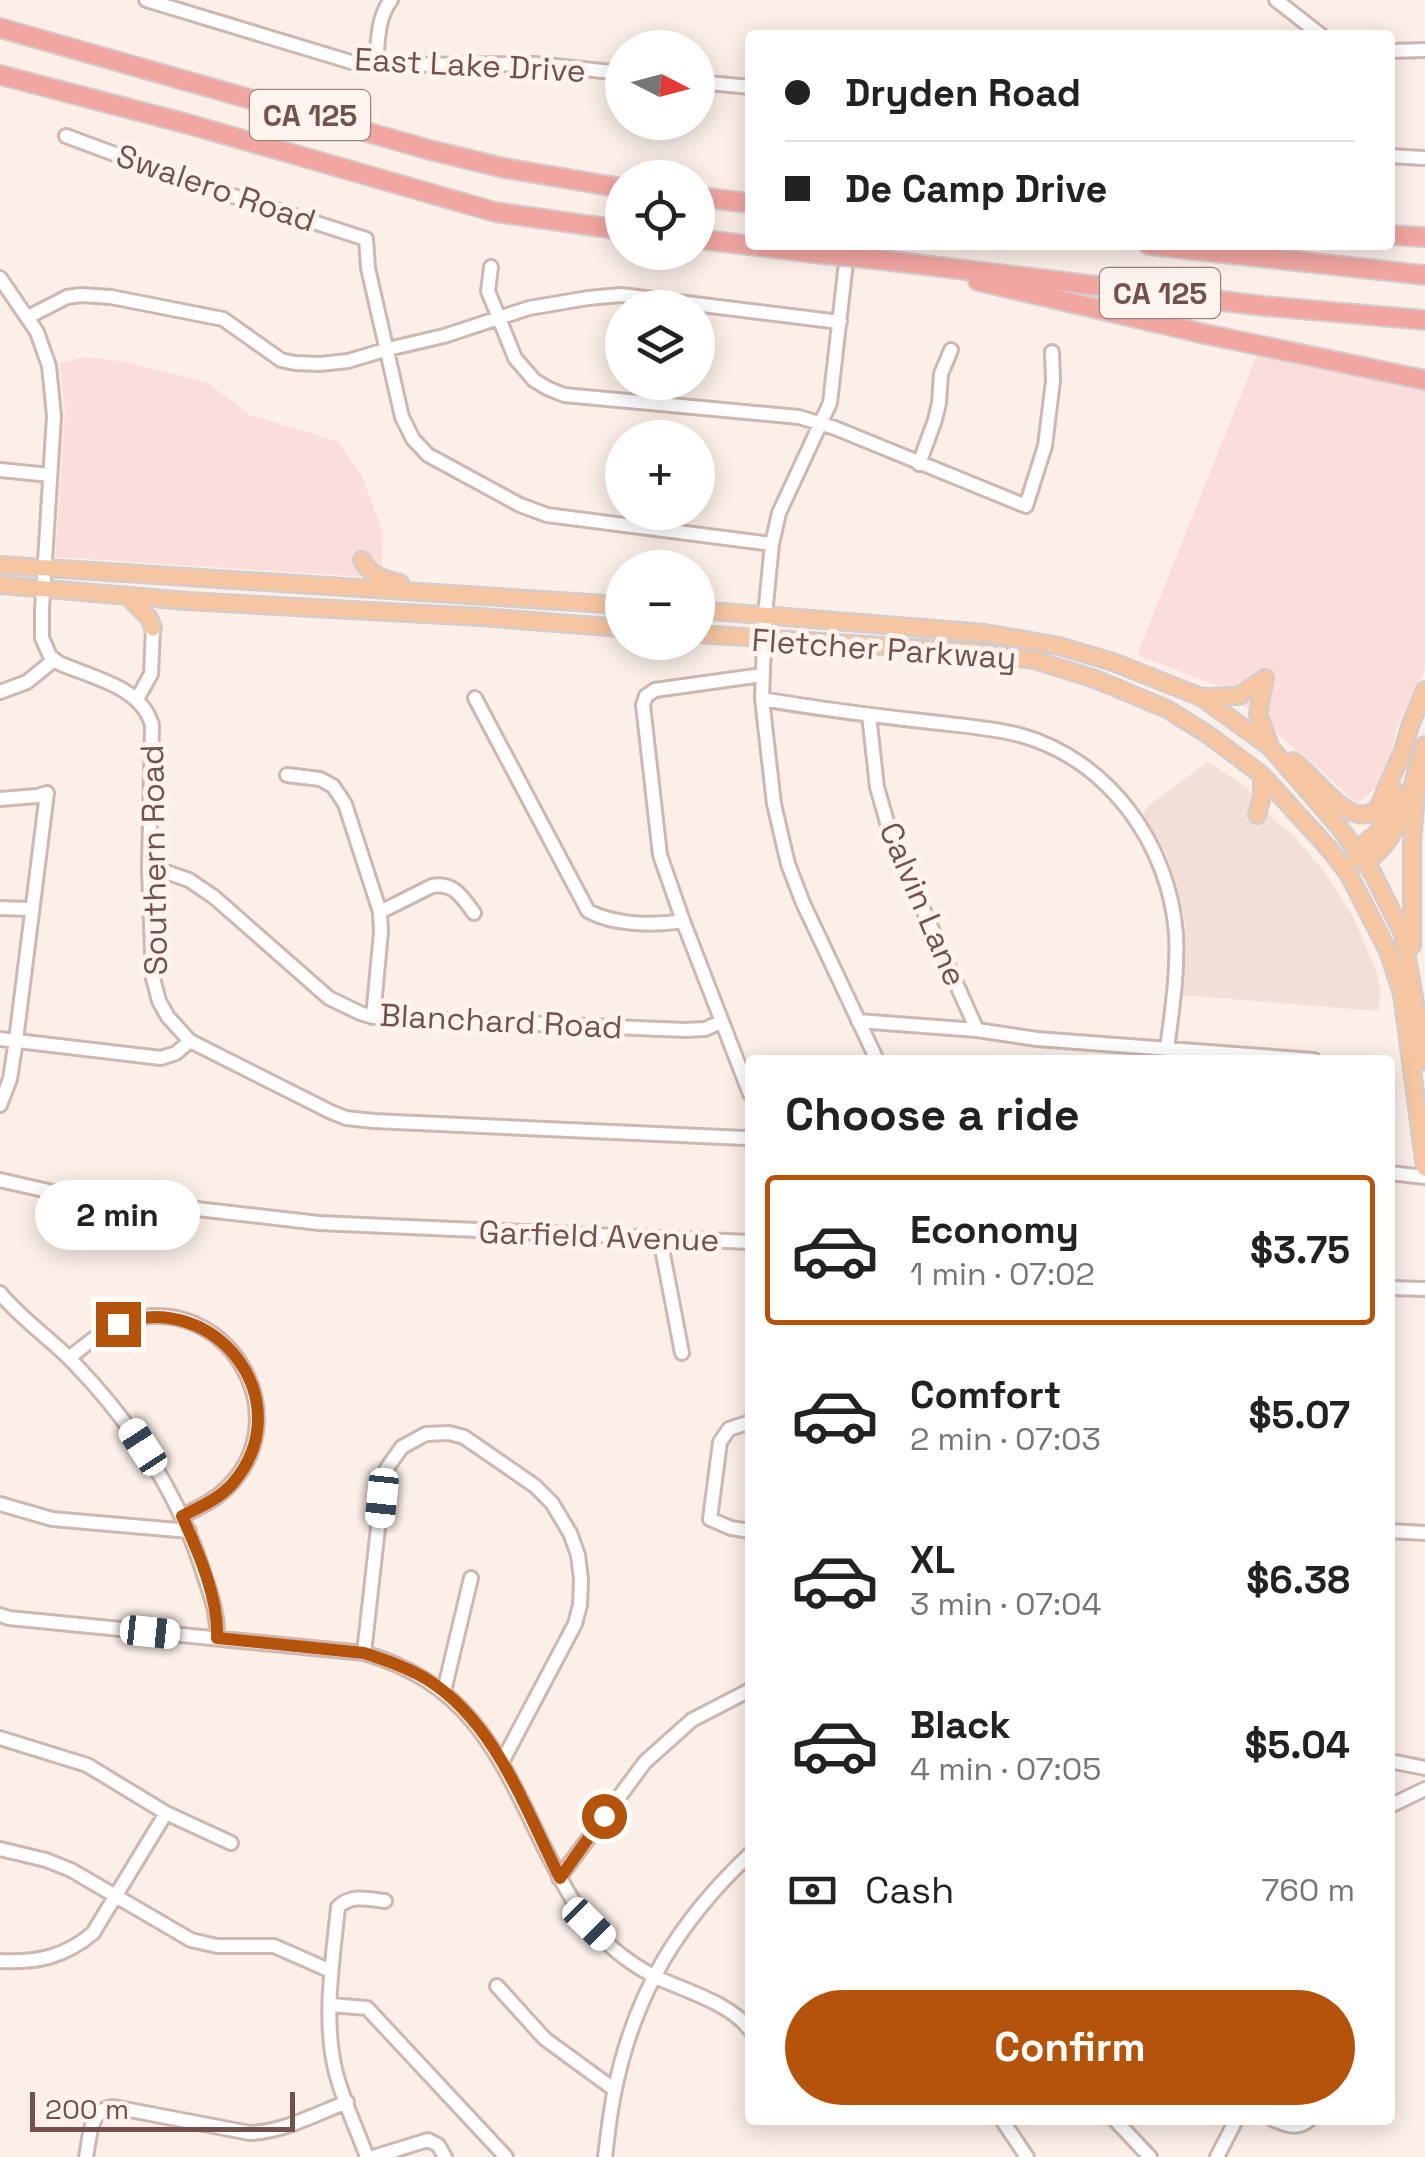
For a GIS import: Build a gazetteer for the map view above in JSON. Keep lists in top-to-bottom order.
{
  "streets": {
    "highway": ["CA 125"],
    "main road": ["Fletcher Parkway"],
    "street": [
      "East Lake Drive",
      "Swalero Road",
      "Southern Road",
      "Calvin Lane",
      "Blanchard Road",
      "Garfield Avenue"
    ]
  },
  "crossings": [
    ["Southern Road", "Blanchard Road"]
  ],
  "scale_bar": "200 m",
  "north": "right",
  "page": {
    "map_buttons": ["+", "−"],
    "banner": ["Dryden Road", "De Camp Drive"],
    "heading": "Choose a ride",
    "list": [
      {
        "name": "Economy",
        "note": "1 min · 07:02",
        "value": "$3.75"
      },
      {
        "name": "Comfort",
        "note": "2 min · 07:03",
        "value": "$5.07"
      },
      {
        "name": "XL",
        "note": "3 min · 07:04",
        "value": "$6.38"
      },
      {
        "name": "Black",
        "note": "4 min · 07:05",
        "value": "$5.04"
      }
    ],
    "bubble": "2 min",
    "pay": ["Cash", "760 m"],
    "buttons": "Confirm",
    "scale": "200 m"
  }
}
